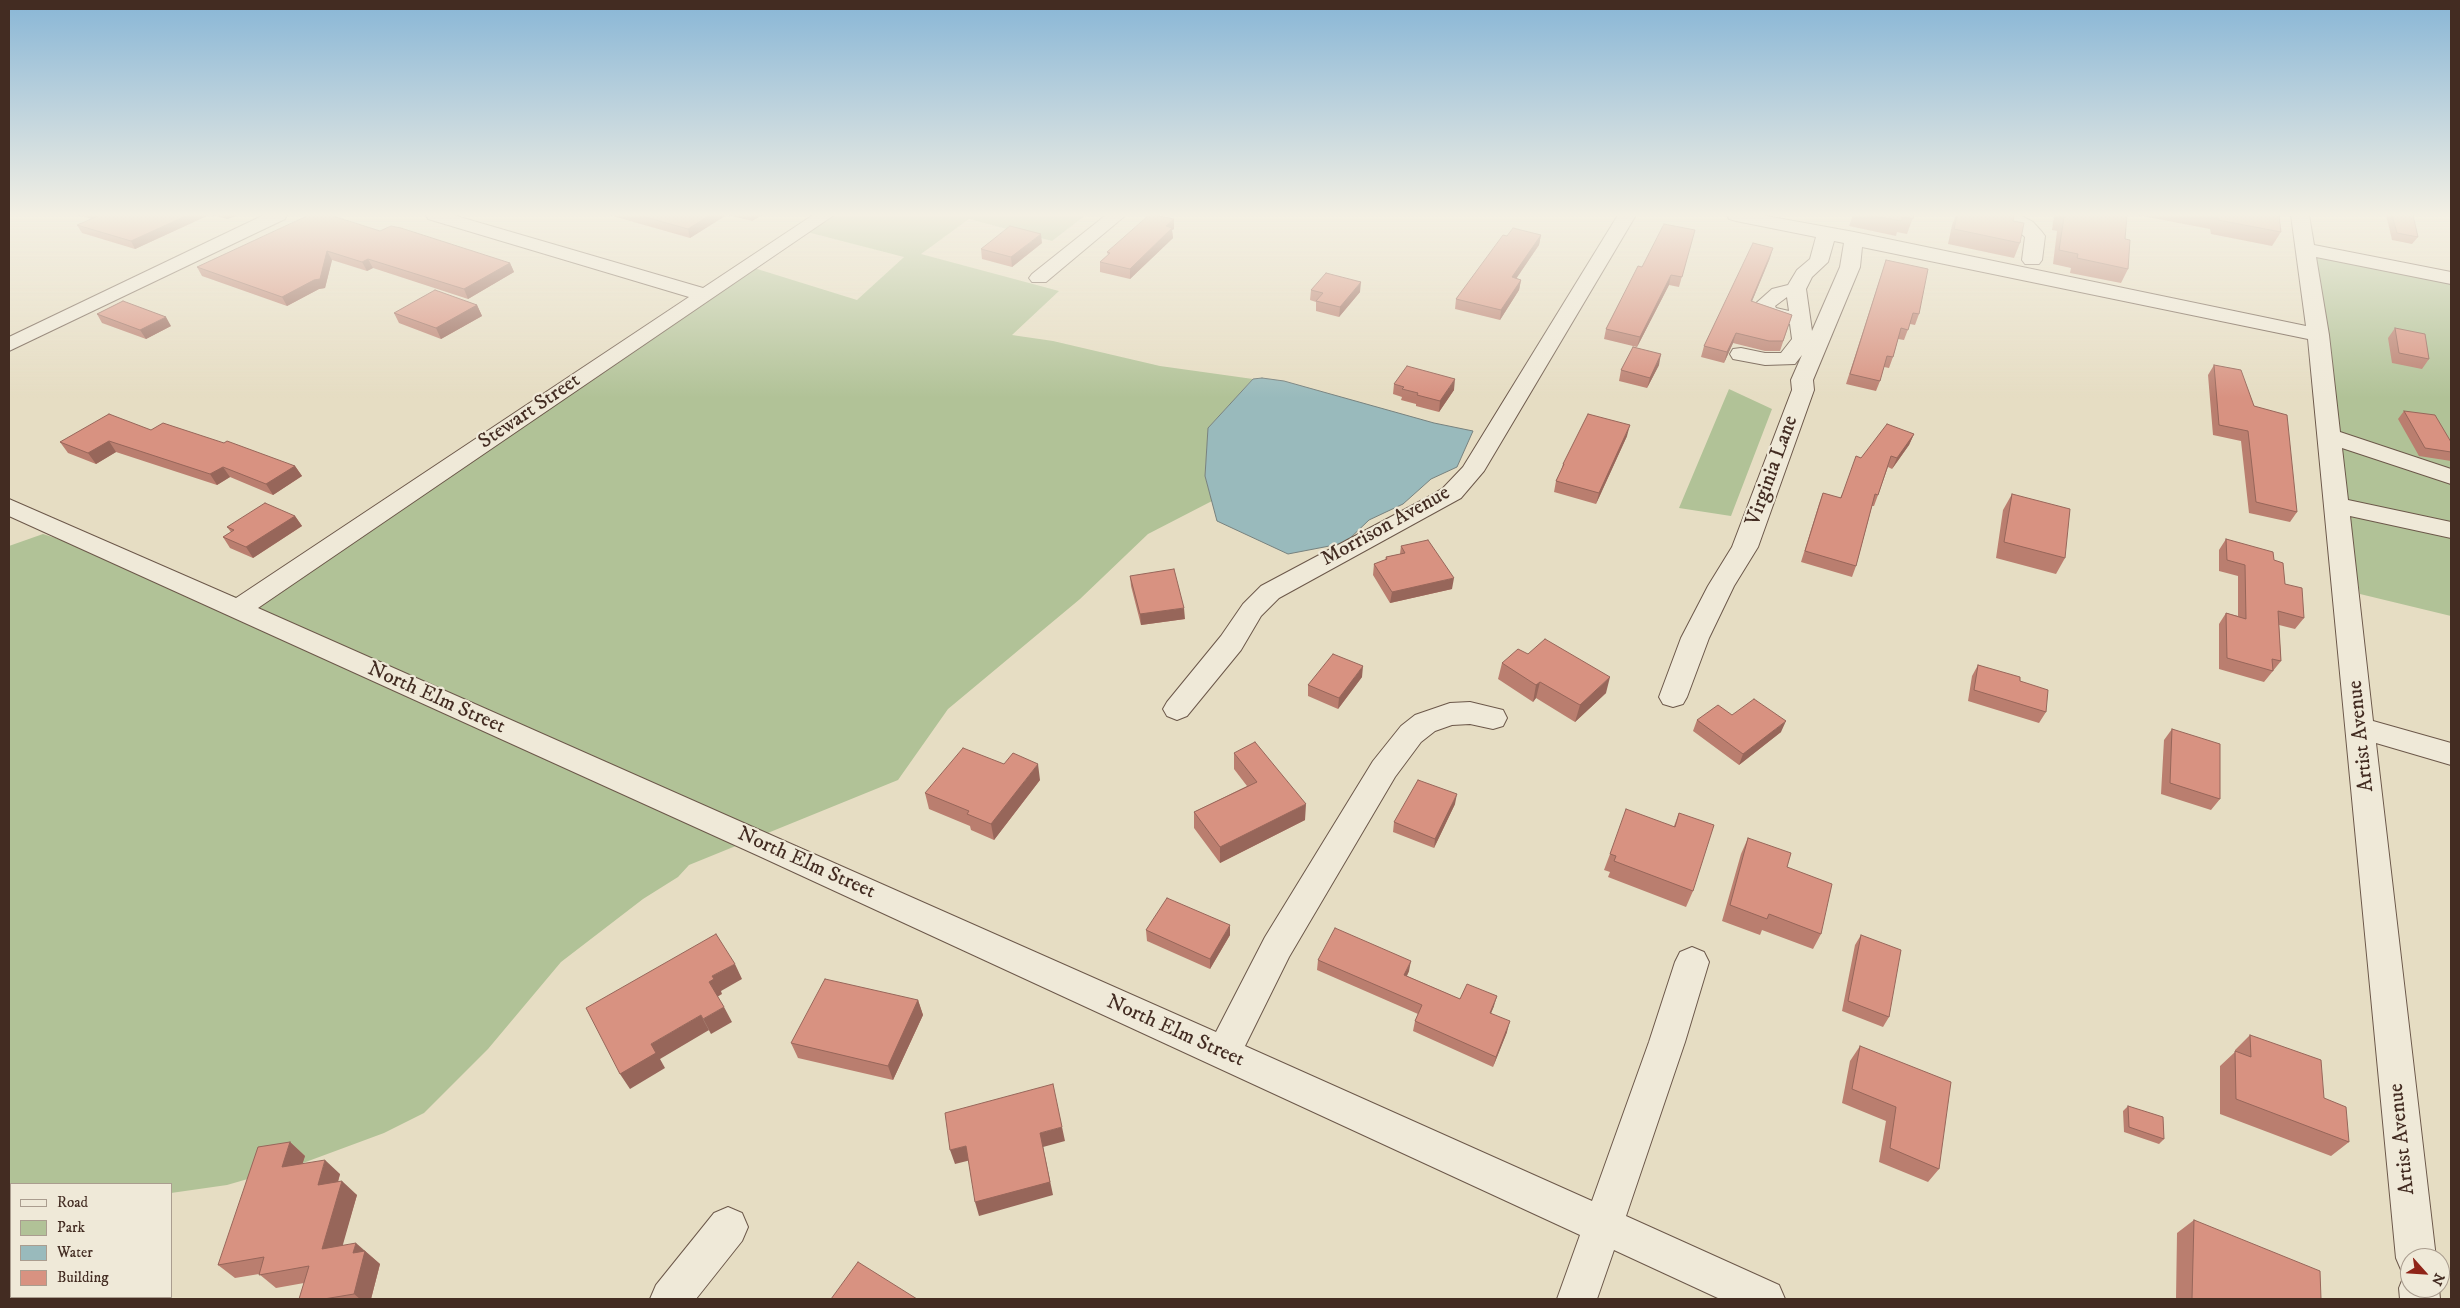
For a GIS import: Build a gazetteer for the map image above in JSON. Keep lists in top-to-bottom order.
{
  "streets": {
    "street": [
      "Stewart Street",
      "Virginia Lane",
      "Morrison Avenue",
      "North Elm Street",
      "Artist Avenue"
    ]
  },
  "crossings": [
    ["Stewart Street", "North Elm Street"]
  ],
  "legend": [
    "Road",
    "Park",
    "Water",
    "Building"
  ],
  "north": "bottom right"
}
